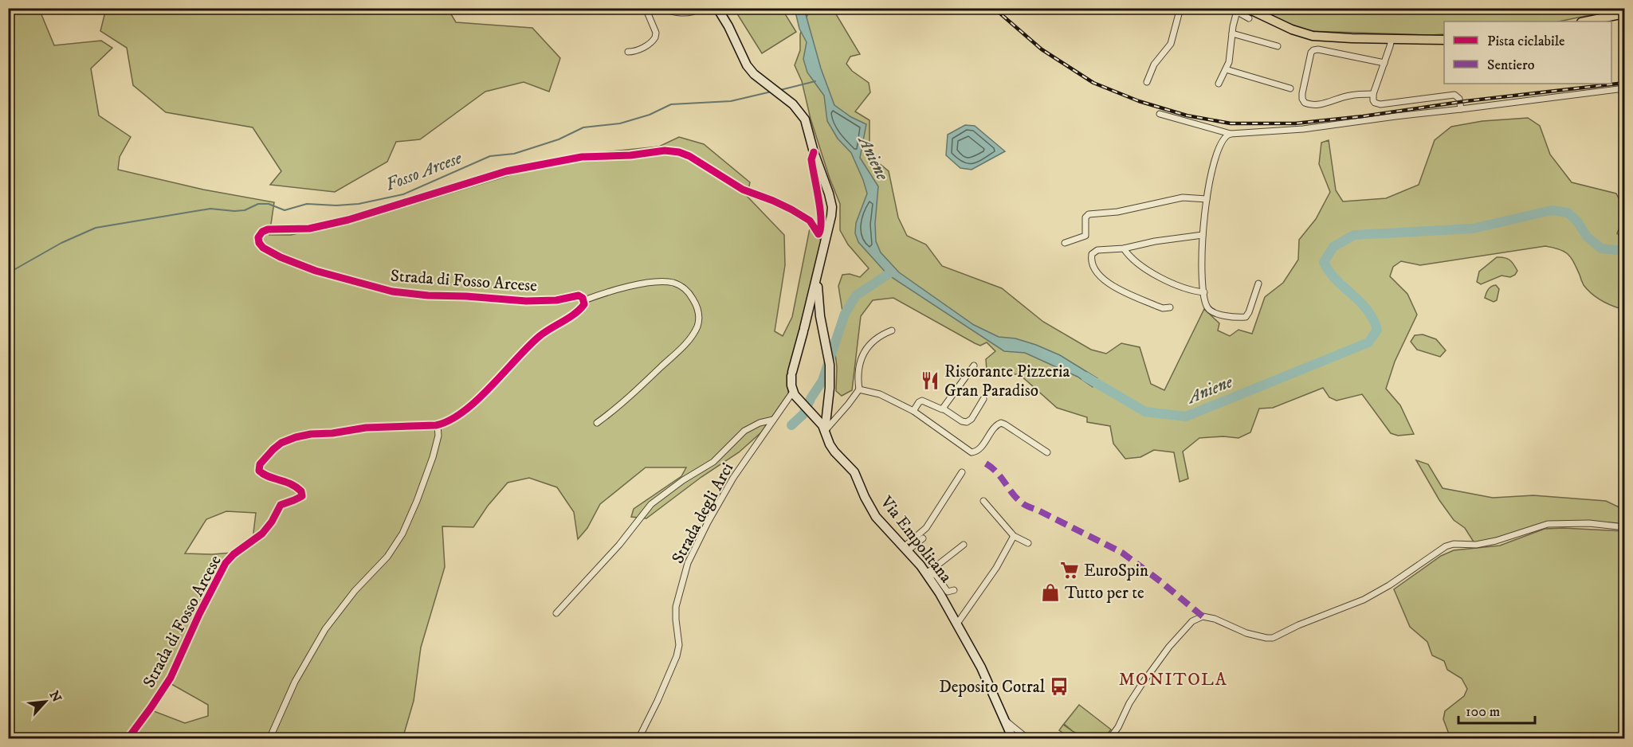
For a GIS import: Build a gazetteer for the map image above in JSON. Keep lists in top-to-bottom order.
{
  "streets": {
    "main road": ["Via Empolitana"],
    "street": ["Strada di Fosso Arcese", "Strada degli Arci"]
  },
  "crossings": [
    ["Strada degli Arci", "Via Empolitana"]
  ],
  "districts": ["MONITOLA"],
  "water": ["Aniene", "Fosso Arcese"],
  "places": {
    "restaurant": ["Ristorante Pizzeria Gran Paradiso"],
    "supermarket": ["EuroSpin"],
    "shop": ["Tutto per te"],
    "bus stop": ["Deposito Cotral"]
  },
  "legend": ["Pista ciclabile", "Sentiero"],
  "scale_bar": "100 m",
  "north": "top right"
}
